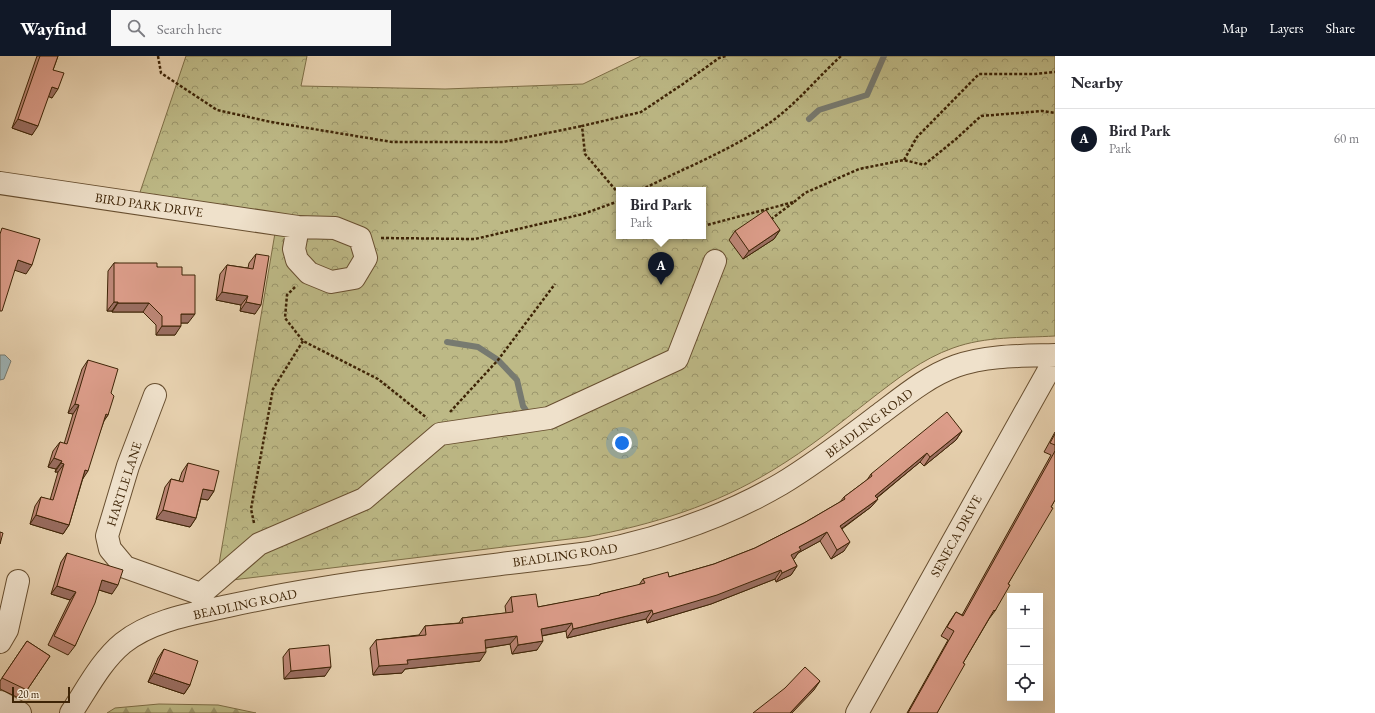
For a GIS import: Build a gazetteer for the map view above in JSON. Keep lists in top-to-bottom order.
{
  "streets": {
    "street": [
      "BIRD PARK DRIVE",
      "BEADLING ROAD",
      "HARTLE LANE",
      "SENECA DRIVE"
    ]
  },
  "crossings": [
    ["BEADLING ROAD", "HARTLE LANE"]
  ],
  "scale_bar": "20 m",
  "page": {
    "header": "Wayfind",
    "search": "Search here",
    "nav": ["Map", "Layers", "Share"],
    "heading": "Nearby",
    "list": [
      {
        "mark": "A",
        "name": "Bird Park",
        "note": "Park",
        "value": "60 m"
      }
    ],
    "popup": ["Bird Park", "Park"],
    "pins": "A",
    "map_buttons": ["+", "−"],
    "scale": "20 m"
  }
}
